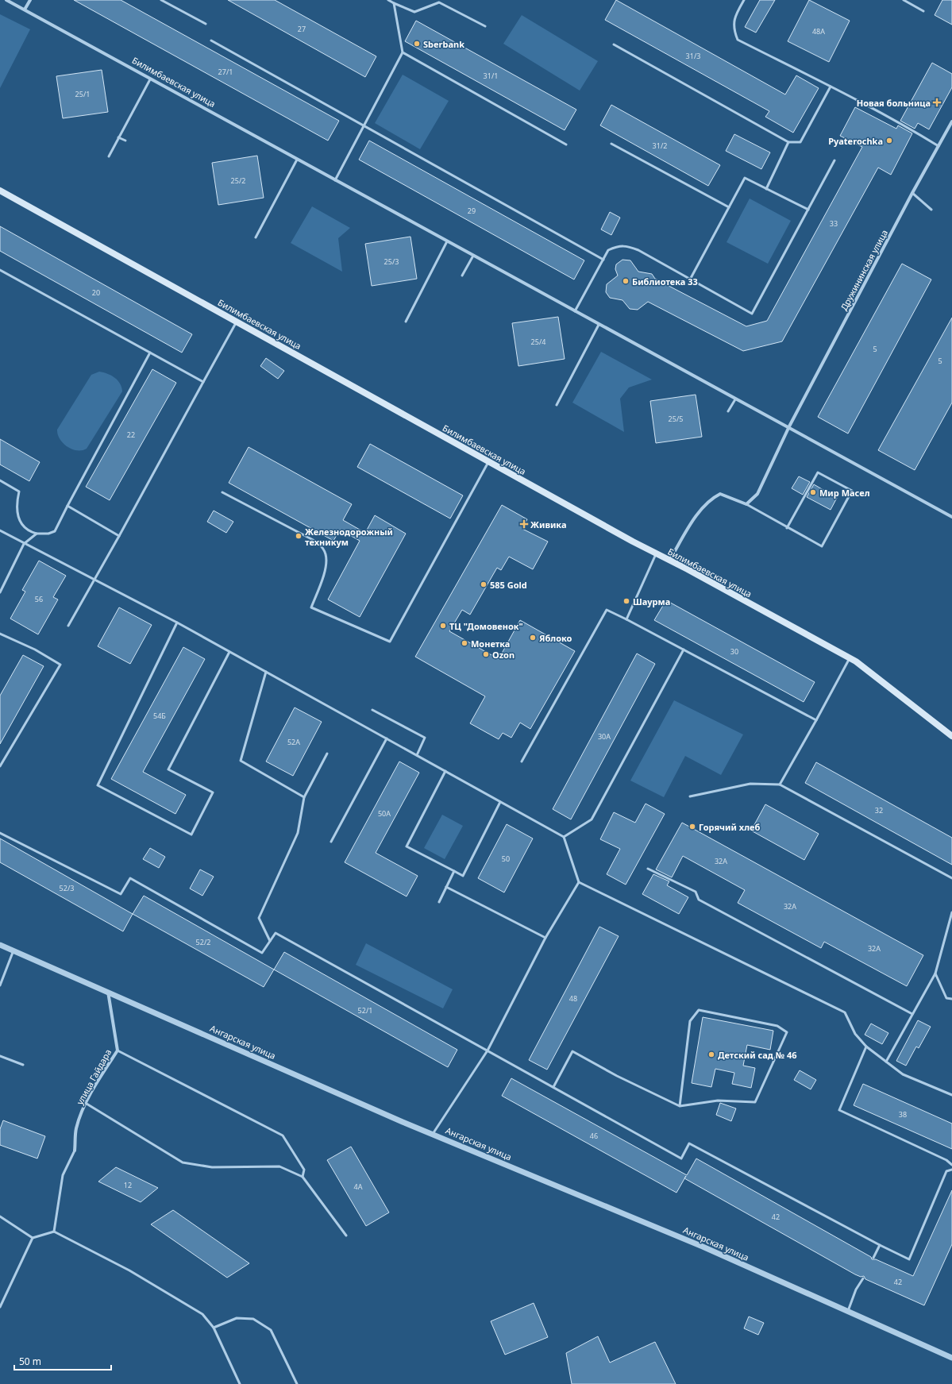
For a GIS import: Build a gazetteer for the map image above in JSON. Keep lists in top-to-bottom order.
{
  "streets": {
    "main road": ["Билимбаевская улица"],
    "street": ["Дружининская улица", "Ангарская улица", "улица Гайдара"]
  },
  "crossings": [
    ["Билимбаевская улица", "Дружининская улица"],
    ["Ангарская улица", "улица Гайдара"]
  ],
  "places": {
    "other": [
      "Sberbank",
      "Pyaterochka",
      "Библиотека 33",
      "Мир Масел",
      "Железнодорожный техникум",
      "585 Gold",
      "Шаурма",
      "ТЦ \"Домовенок\"",
      "Яблоко",
      "Монетка",
      "Ozon",
      "Горячий хлеб",
      "Детский сад № 46"
    ],
    "health": ["Новая больница", "Живика"]
  },
  "house_numbers": [
    "27",
    "48А",
    "31/3",
    "27/1",
    "31/1",
    "25/1",
    "31/2",
    "25/2",
    "29",
    "33",
    "25/3",
    "20",
    "25/4",
    "5",
    "5",
    "25/5",
    "22",
    "56",
    "30",
    "54Б",
    "30А",
    "52А",
    "32",
    "50А",
    "50",
    "32А",
    "52/3",
    "32А",
    "52/2",
    "32А",
    "48",
    "52/1",
    "38",
    "46",
    "12",
    "4А",
    "42",
    "42"
  ],
  "scale_bar": "50 m"
}
